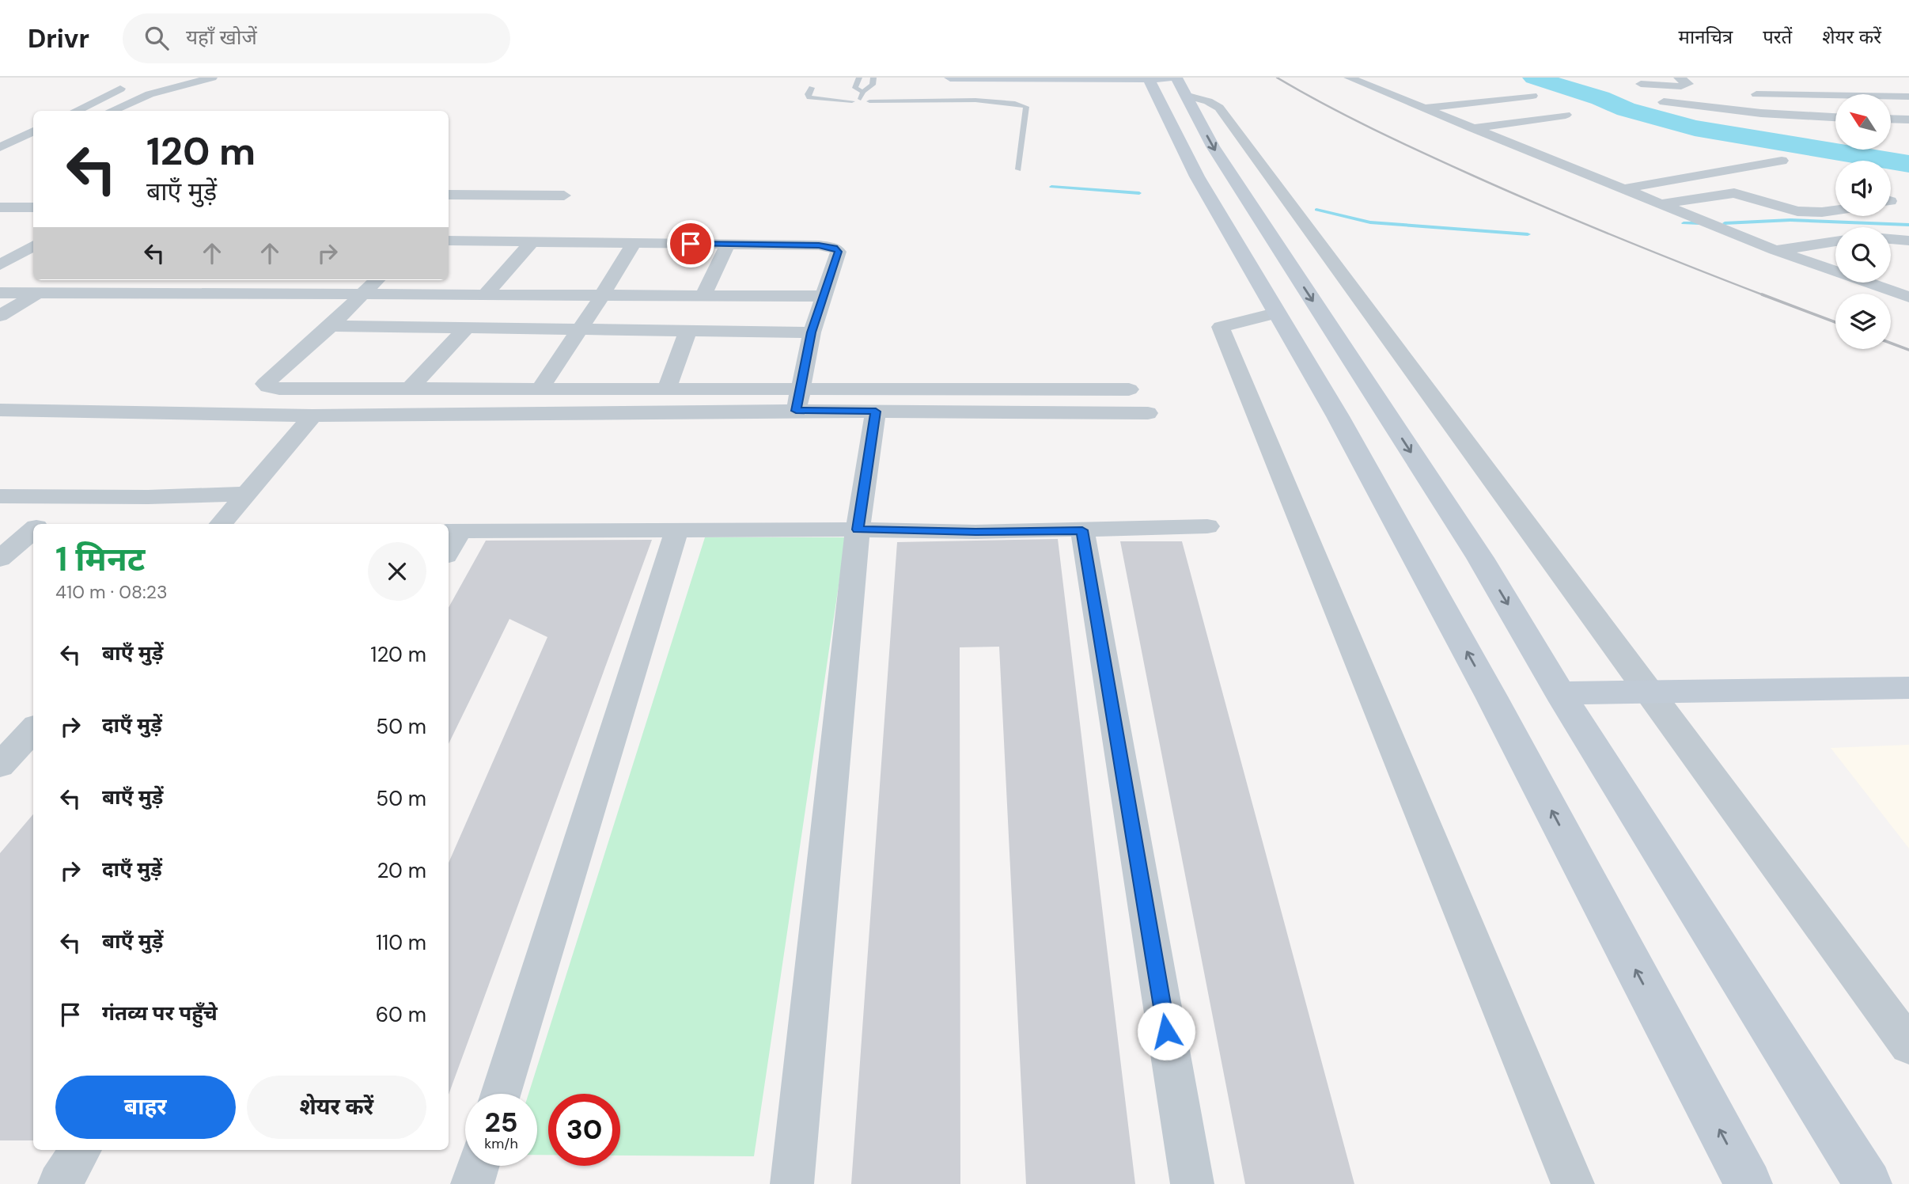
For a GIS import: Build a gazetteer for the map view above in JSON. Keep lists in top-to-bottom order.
{
  "north": "top left",
  "page": {
    "header": "Drivr",
    "search": "यहाँ खोजें",
    "nav": ["मानचित्र", "परतें", "शेयर करें"],
    "turn": ["120 m", "बाएँ मुड़ें"],
    "heading": ["1 मिनट", "410 m · 08:23"],
    "list": [
      {
        "name": "बाएँ मुड़ें",
        "value": "120 m"
      },
      {
        "name": "दाएँ मुड़ें",
        "value": "50 m"
      },
      {
        "name": "बाएँ मुड़ें",
        "value": "50 m"
      },
      {
        "name": "दाएँ मुड़ें",
        "value": "20 m"
      },
      {
        "name": "बाएँ मुड़ें",
        "value": "110 m"
      },
      {
        "name": "गंतव्य पर पहुँचे",
        "value": "60 m"
      }
    ],
    "buttons": ["बाहर", "शेयर करें"],
    "speed": "25 km/h",
    "limit": "30"
  }
}
